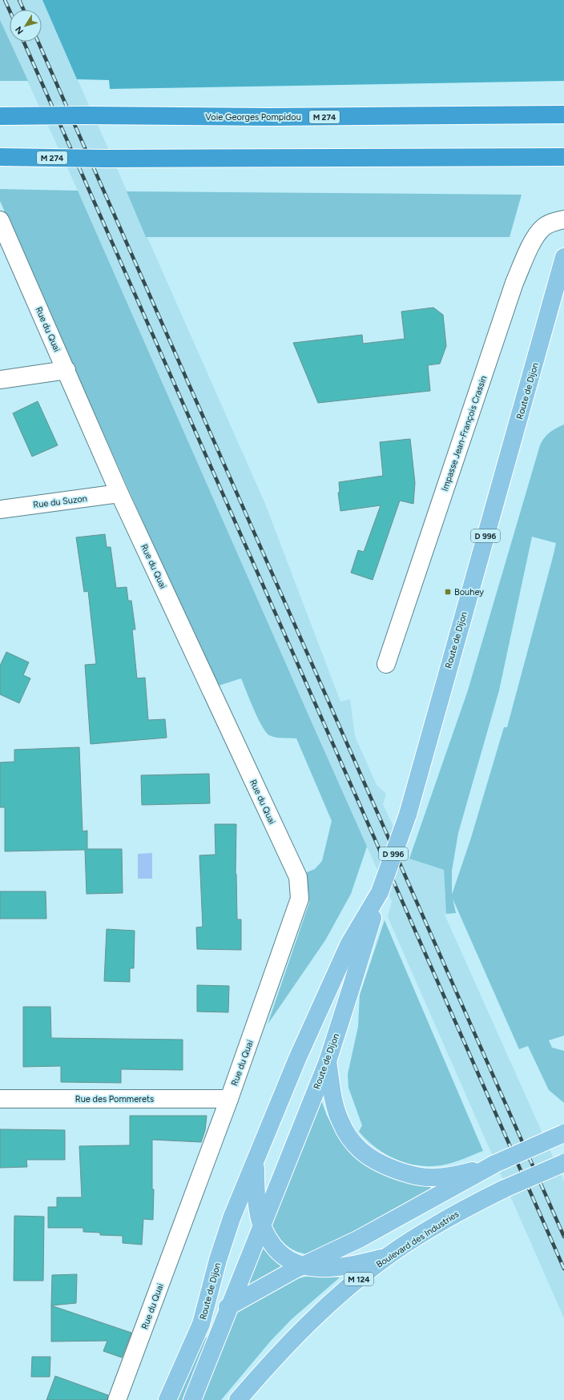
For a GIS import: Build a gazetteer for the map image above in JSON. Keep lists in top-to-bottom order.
{
  "streets": {
    "highway": ["Voie Georges Pompidou", "M 274"],
    "main road": [
      "Route de Dijon",
      "D 996",
      "Boulevard des Industries",
      "M 124"
    ],
    "street": [
      "Rue du Quai",
      "Impasse Jean-François Crassin",
      "Rue du Suzon",
      "Rue des Pommerets"
    ]
  },
  "crossings": [
    ["Rue du Quai", "Rue du Suzon"],
    ["Rue du Quai", "Rue des Pommerets"],
    ["Route de Dijon", "Boulevard des Industries"]
  ],
  "places": {
    "transit": ["Bouhey"]
  },
  "north": "bottom left"
}
